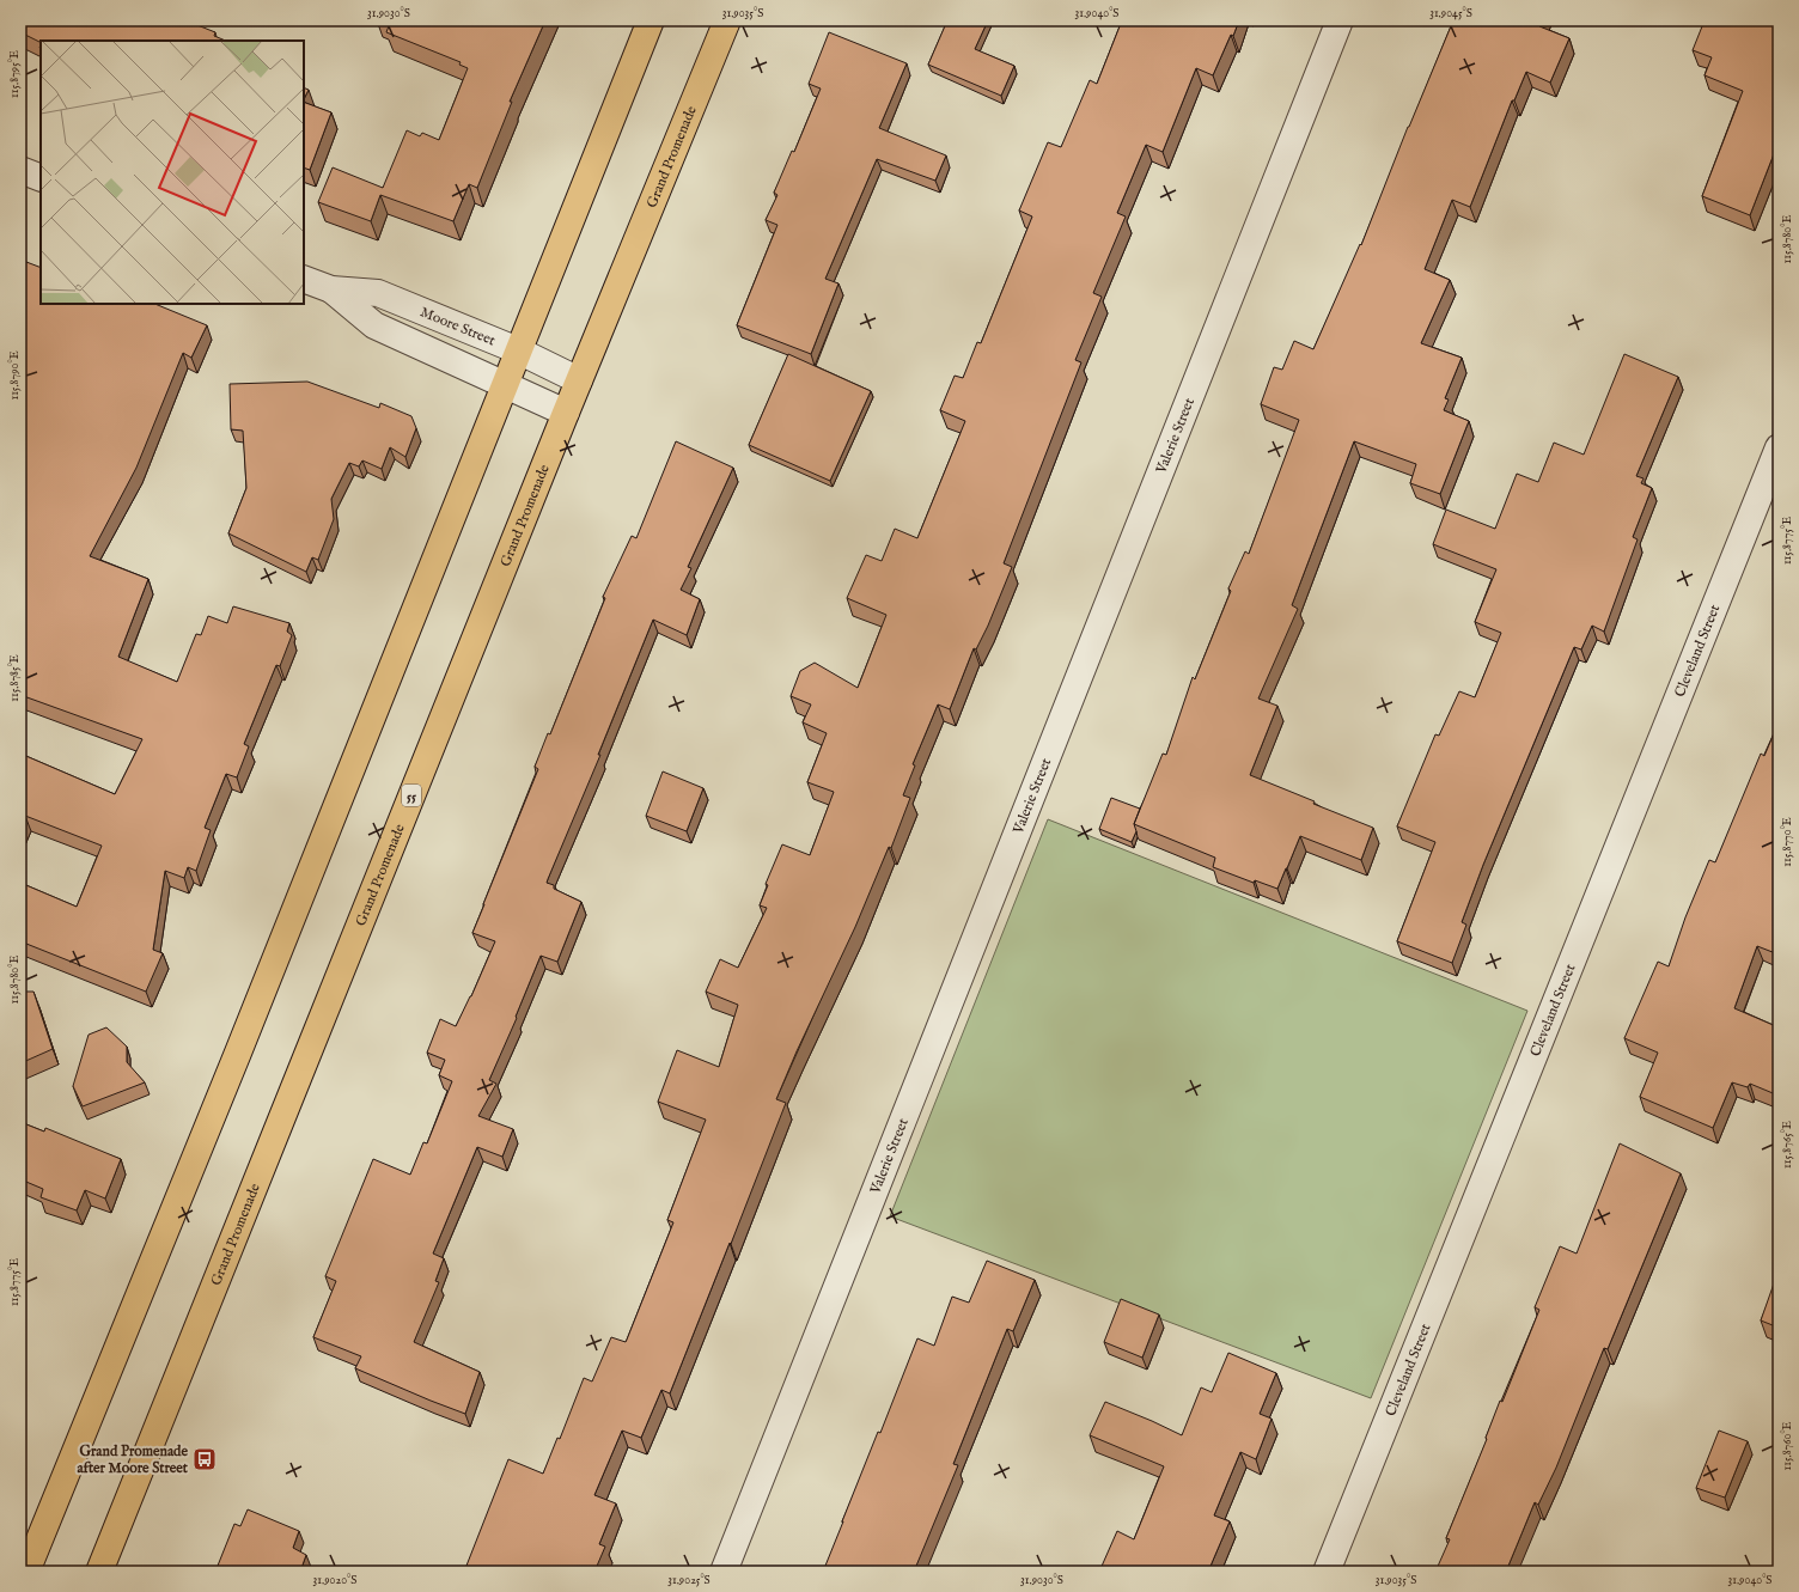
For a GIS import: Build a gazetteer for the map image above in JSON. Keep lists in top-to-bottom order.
{
  "streets": {
    "main road": ["Grand Promenade", "55"],
    "street": ["Moore Street", "Valerie Street", "Cleveland Street"]
  },
  "crossings": [
    ["Grand Promenade", "Moore Street"]
  ],
  "places": {
    "bus stop": ["Grand Promenade after Moore Street"]
  },
  "coordinates": [
    "31.9030°S",
    "31.9035°S",
    "31.9040°S",
    "31.9045°S",
    "115.8795°E",
    "115.8780°E",
    "115.8790°E",
    "115.8775°E",
    "115.8785°E",
    "115.8770°E",
    "115.8765°E",
    "115.8760°E",
    "31.9020°S",
    "31.9025°S"
  ]
}
